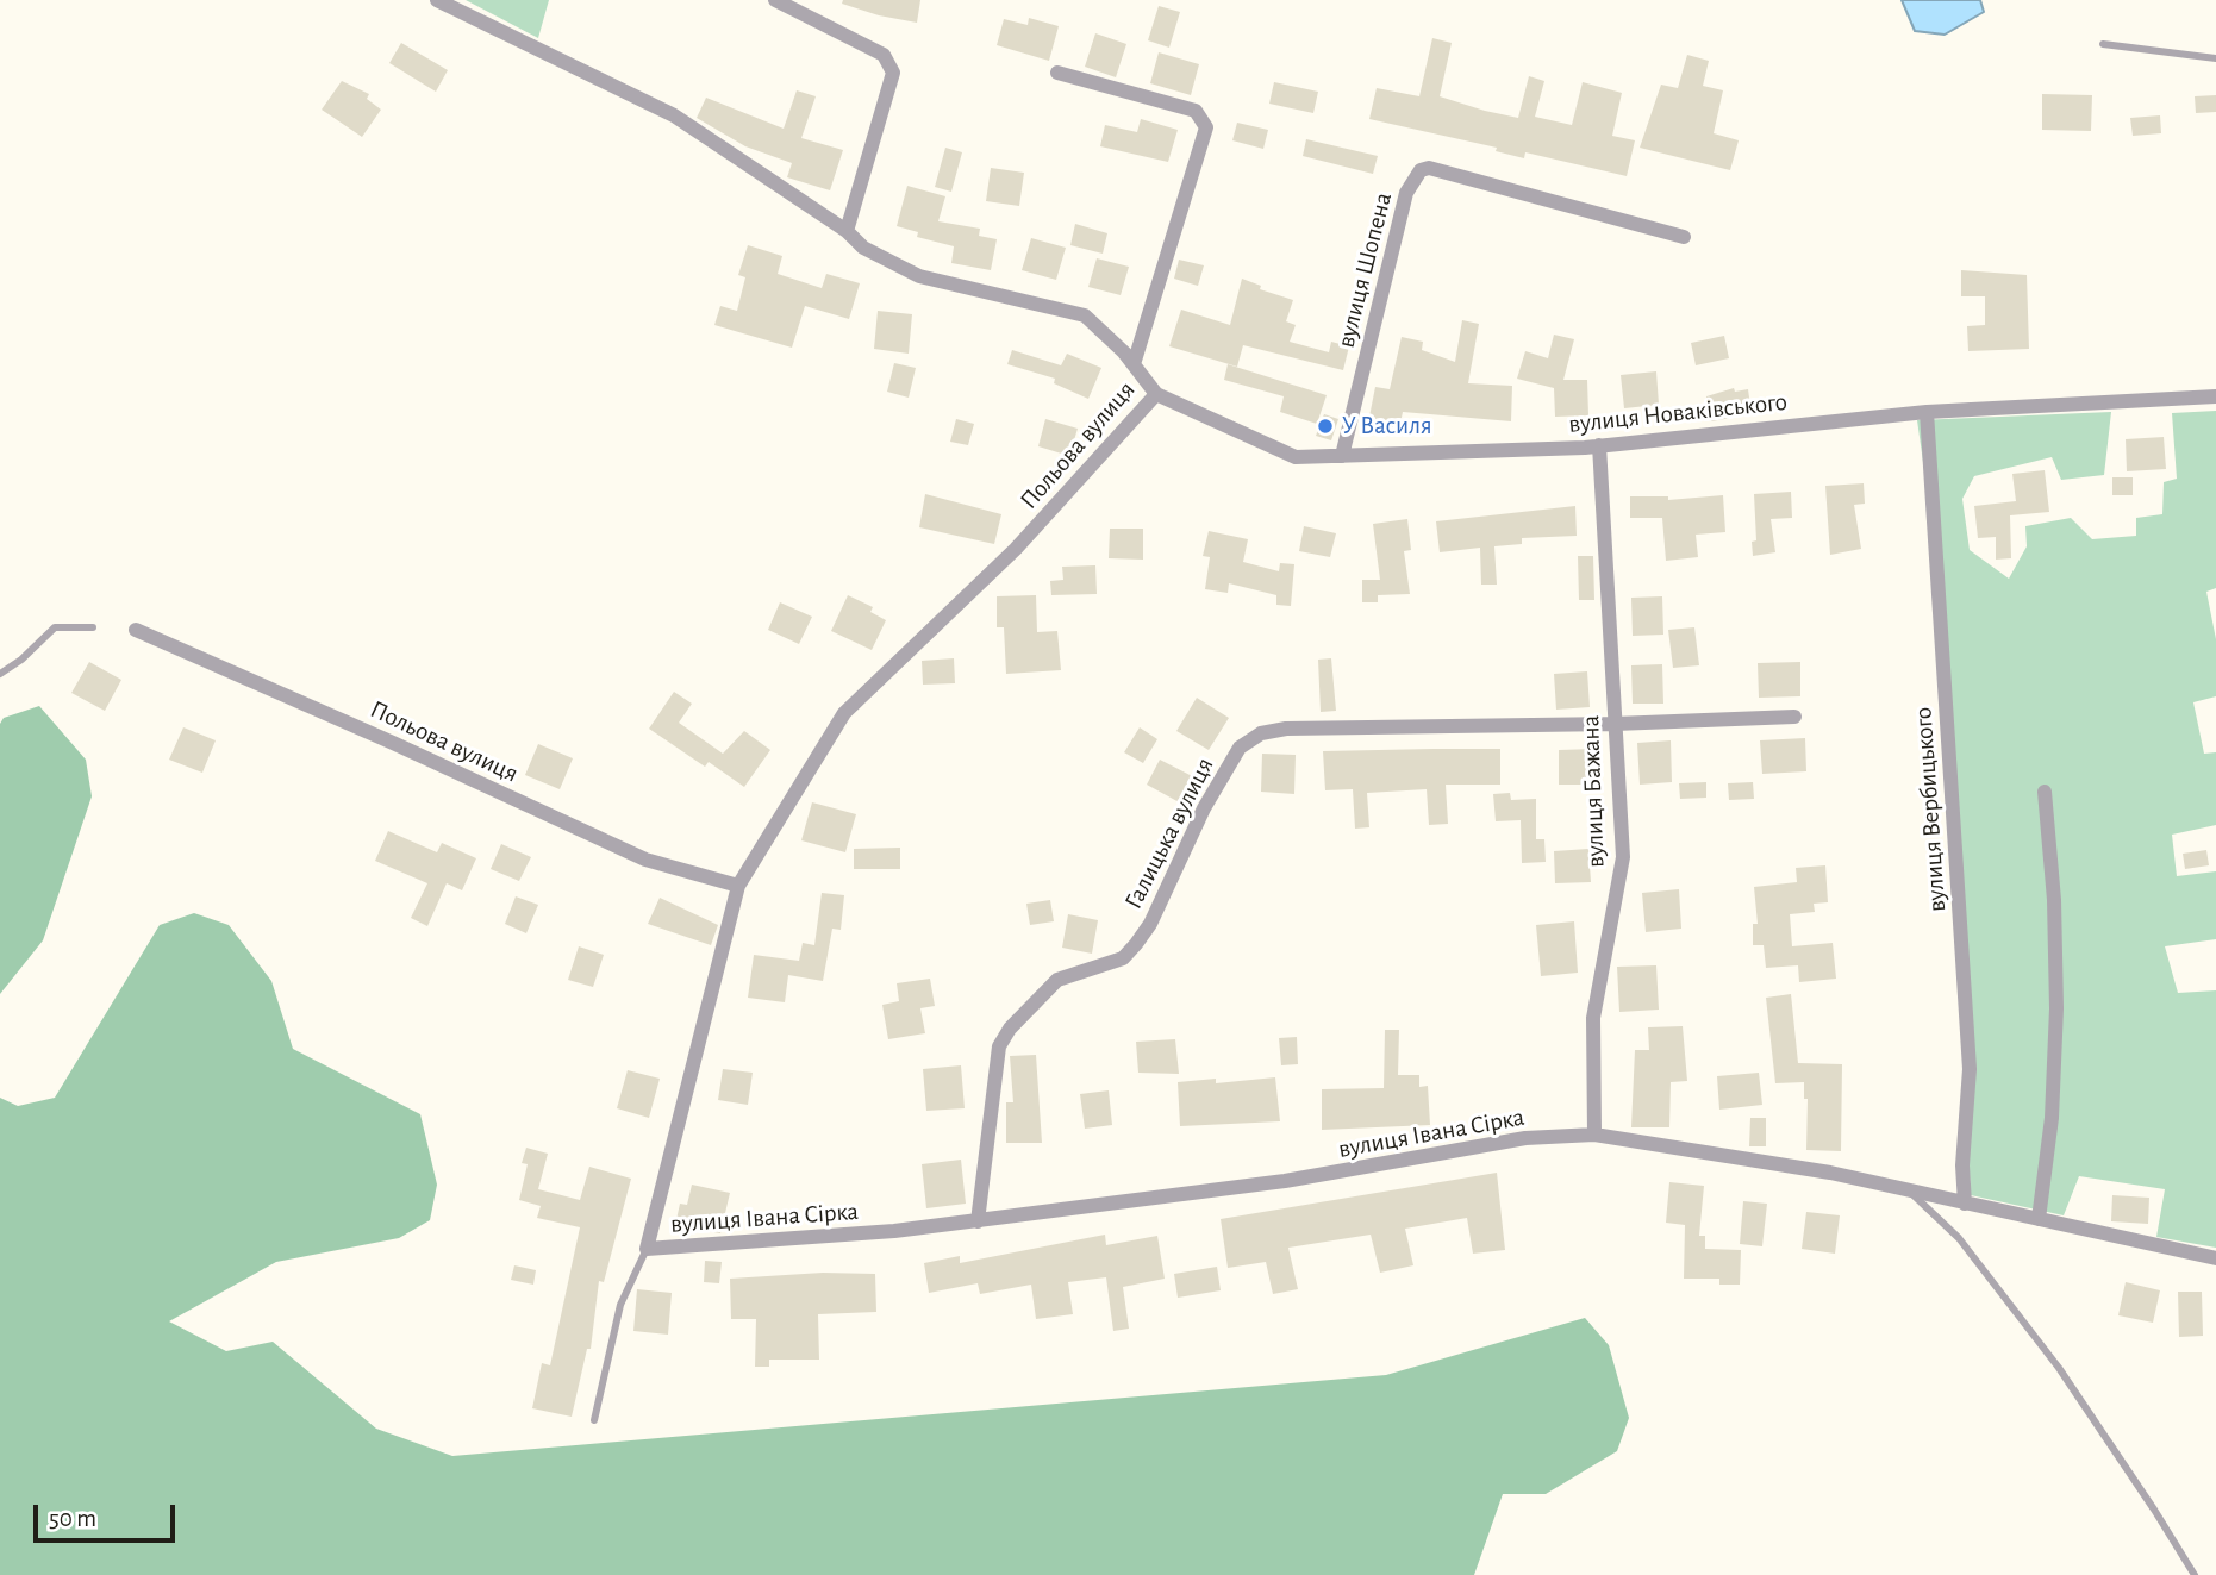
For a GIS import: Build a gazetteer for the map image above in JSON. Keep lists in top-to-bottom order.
{
  "streets": {
    "street": [
      "вулиця Шопена",
      "вулиця Новаківського",
      "Польова вулиця",
      "вулиця Бажана",
      "вулиця Вербицького",
      "Галицька вулиця",
      "вулиця Івана Сірка"
    ]
  },
  "crossings": [
    ["вулиця Шопена", "вулиця Новаківського"],
    ["вулиця Новаківського", "Польова вулиця"],
    ["вулиця Новаківського", "вулиця Бажана"],
    ["вулиця Новаківського", "вулиця Вербицького"],
    ["Польова вулиця", "вулиця Івана Сірка"],
    ["вулиця Бажана", "Галицька вулиця"],
    ["вулиця Бажана", "вулиця Івана Сірка"],
    ["вулиця Вербицького", "вулиця Івана Сірка"],
    ["Галицька вулиця", "вулиця Івана Сірка"]
  ],
  "places": ["У Василя"],
  "scale_bar": "50 m"
}
